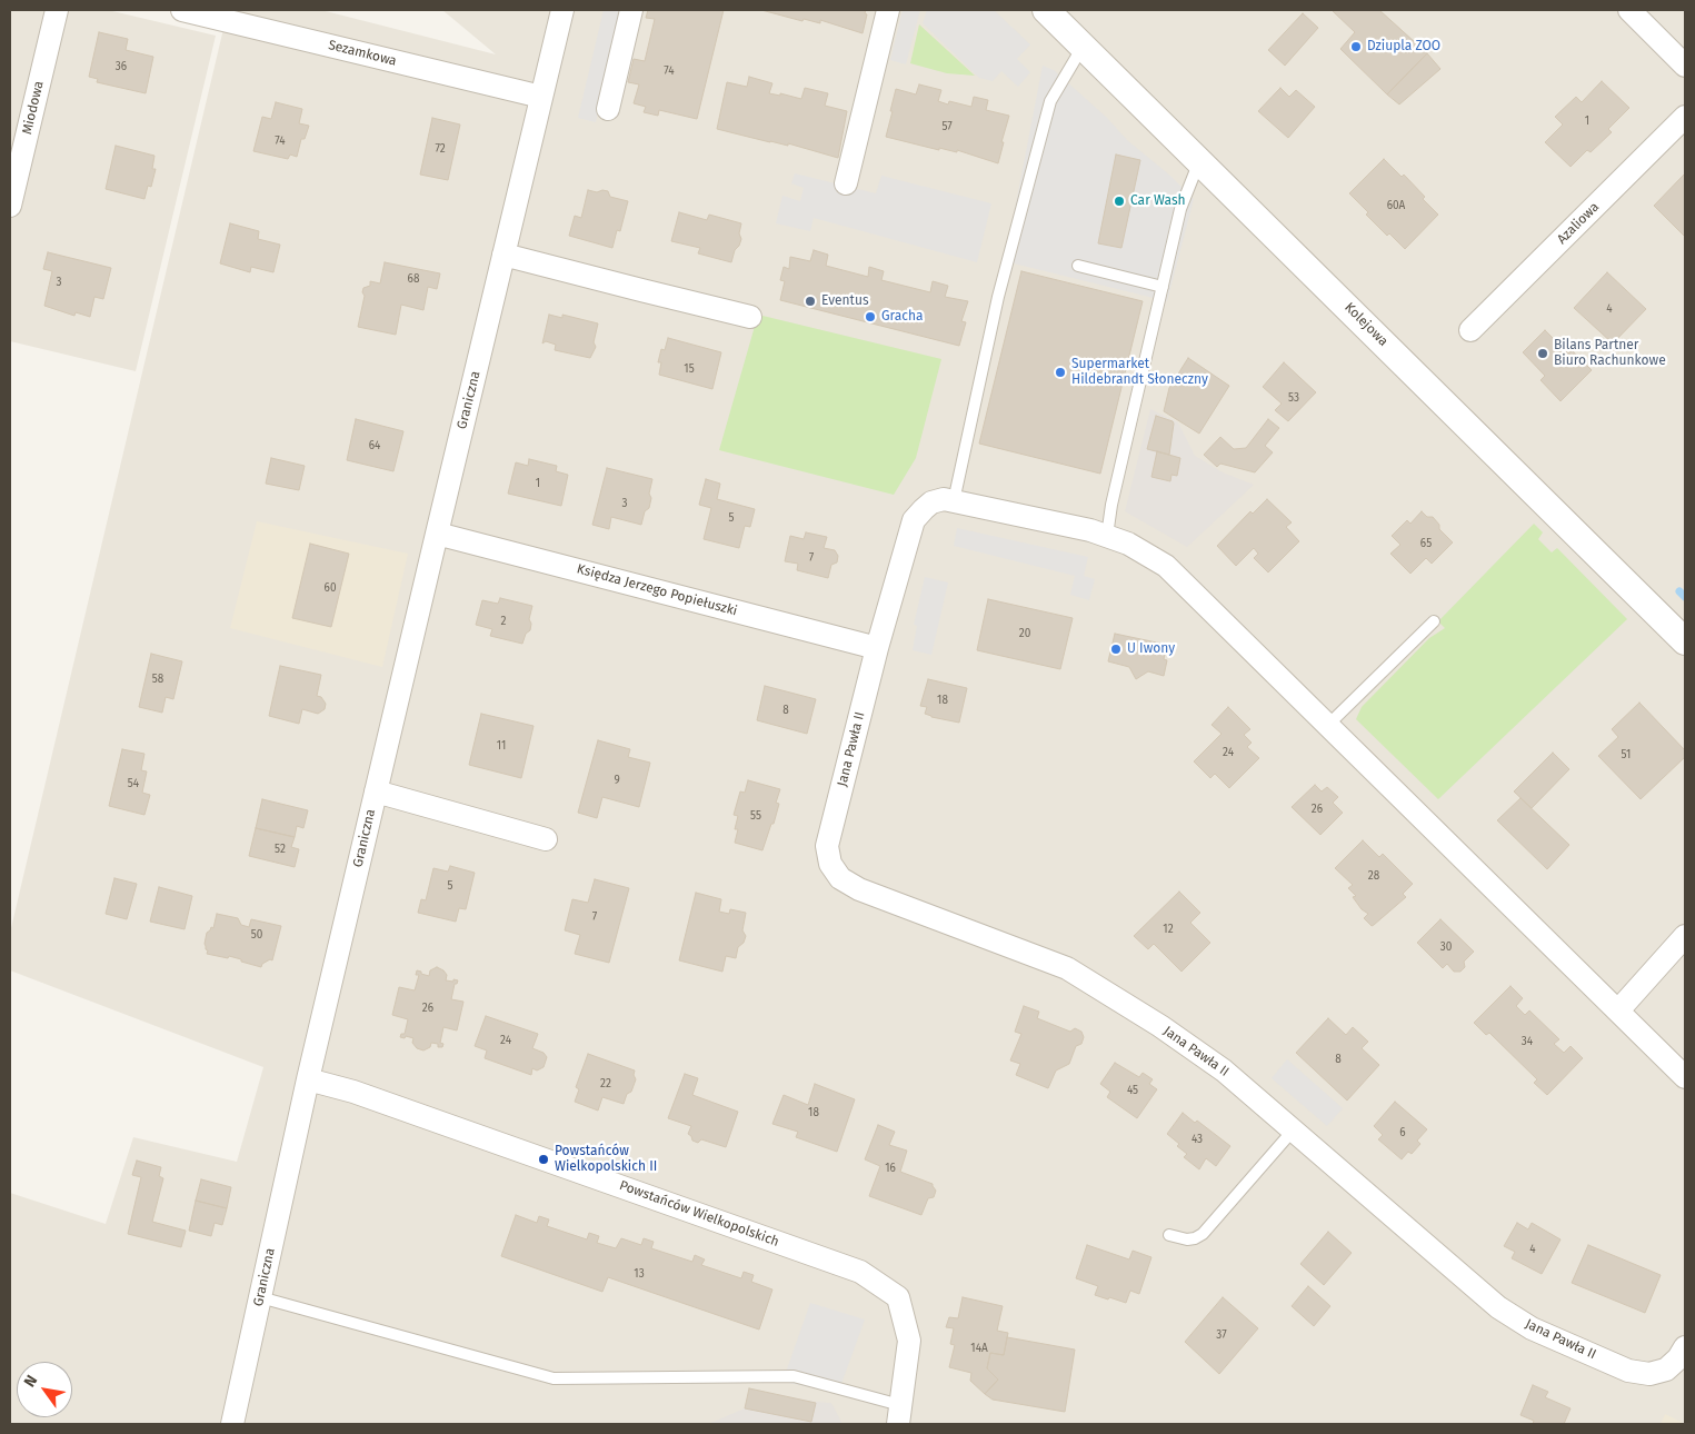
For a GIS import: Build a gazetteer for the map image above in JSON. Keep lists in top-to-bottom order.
{
  "streets": {
    "street": [
      "Sezamkowa",
      "Miodowa",
      "Azaliowa",
      "Kolejowa",
      "Graniczna",
      "Księdza Jerzego Popiełuszki",
      "Jana Pawła II",
      "Powstańców Wielkopolskich"
    ]
  },
  "crossings": [
    ["Sezamkowa", "Graniczna"],
    ["Graniczna", "Księdza Jerzego Popiełuszki"],
    ["Graniczna", "Powstańców Wielkopolskich"],
    ["Księdza Jerzego Popiełuszki", "Jana Pawła II"]
  ],
  "places": [
    "Dziupla ZOO",
    "Car Wash",
    "Eventus",
    "Gracha",
    "Bilans Partner Biuro Rachunkowe",
    "Supermarket Hildebrandt Słoneczny",
    "U Iwony",
    "Powstańców Wielkopolskich II"
  ],
  "house_numbers": [
    "36",
    "74",
    "1",
    "57",
    "74",
    "72",
    "60A",
    "68",
    "3",
    "4",
    "15",
    "53",
    "64",
    "1",
    "3",
    "5",
    "65",
    "7",
    "60",
    "2",
    "20",
    "58",
    "18",
    "8",
    "11",
    "24",
    "51",
    "9",
    "54",
    "26",
    "55",
    "52",
    "28",
    "5",
    "7",
    "12",
    "50",
    "30",
    "26",
    "24",
    "34",
    "8",
    "22",
    "45",
    "18",
    "6",
    "43",
    "16",
    "4",
    "13",
    "37",
    "14A"
  ],
  "north": "top left"
}
